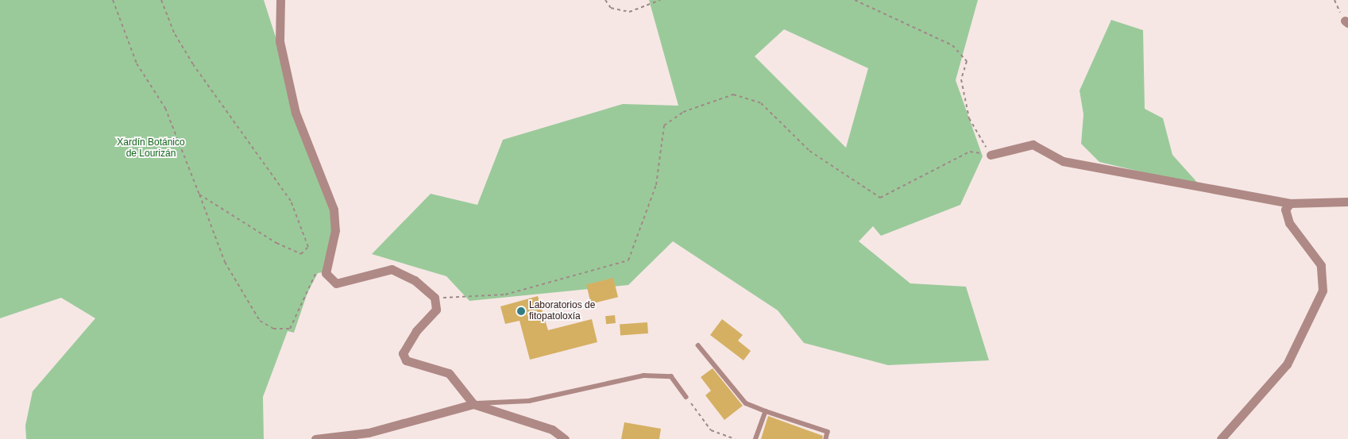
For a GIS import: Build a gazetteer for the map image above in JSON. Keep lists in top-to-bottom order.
{
  "parks": ["Xardín Botánico de Lourizán"],
  "places": ["Laboratorios de fitopatoloxía"]
}
